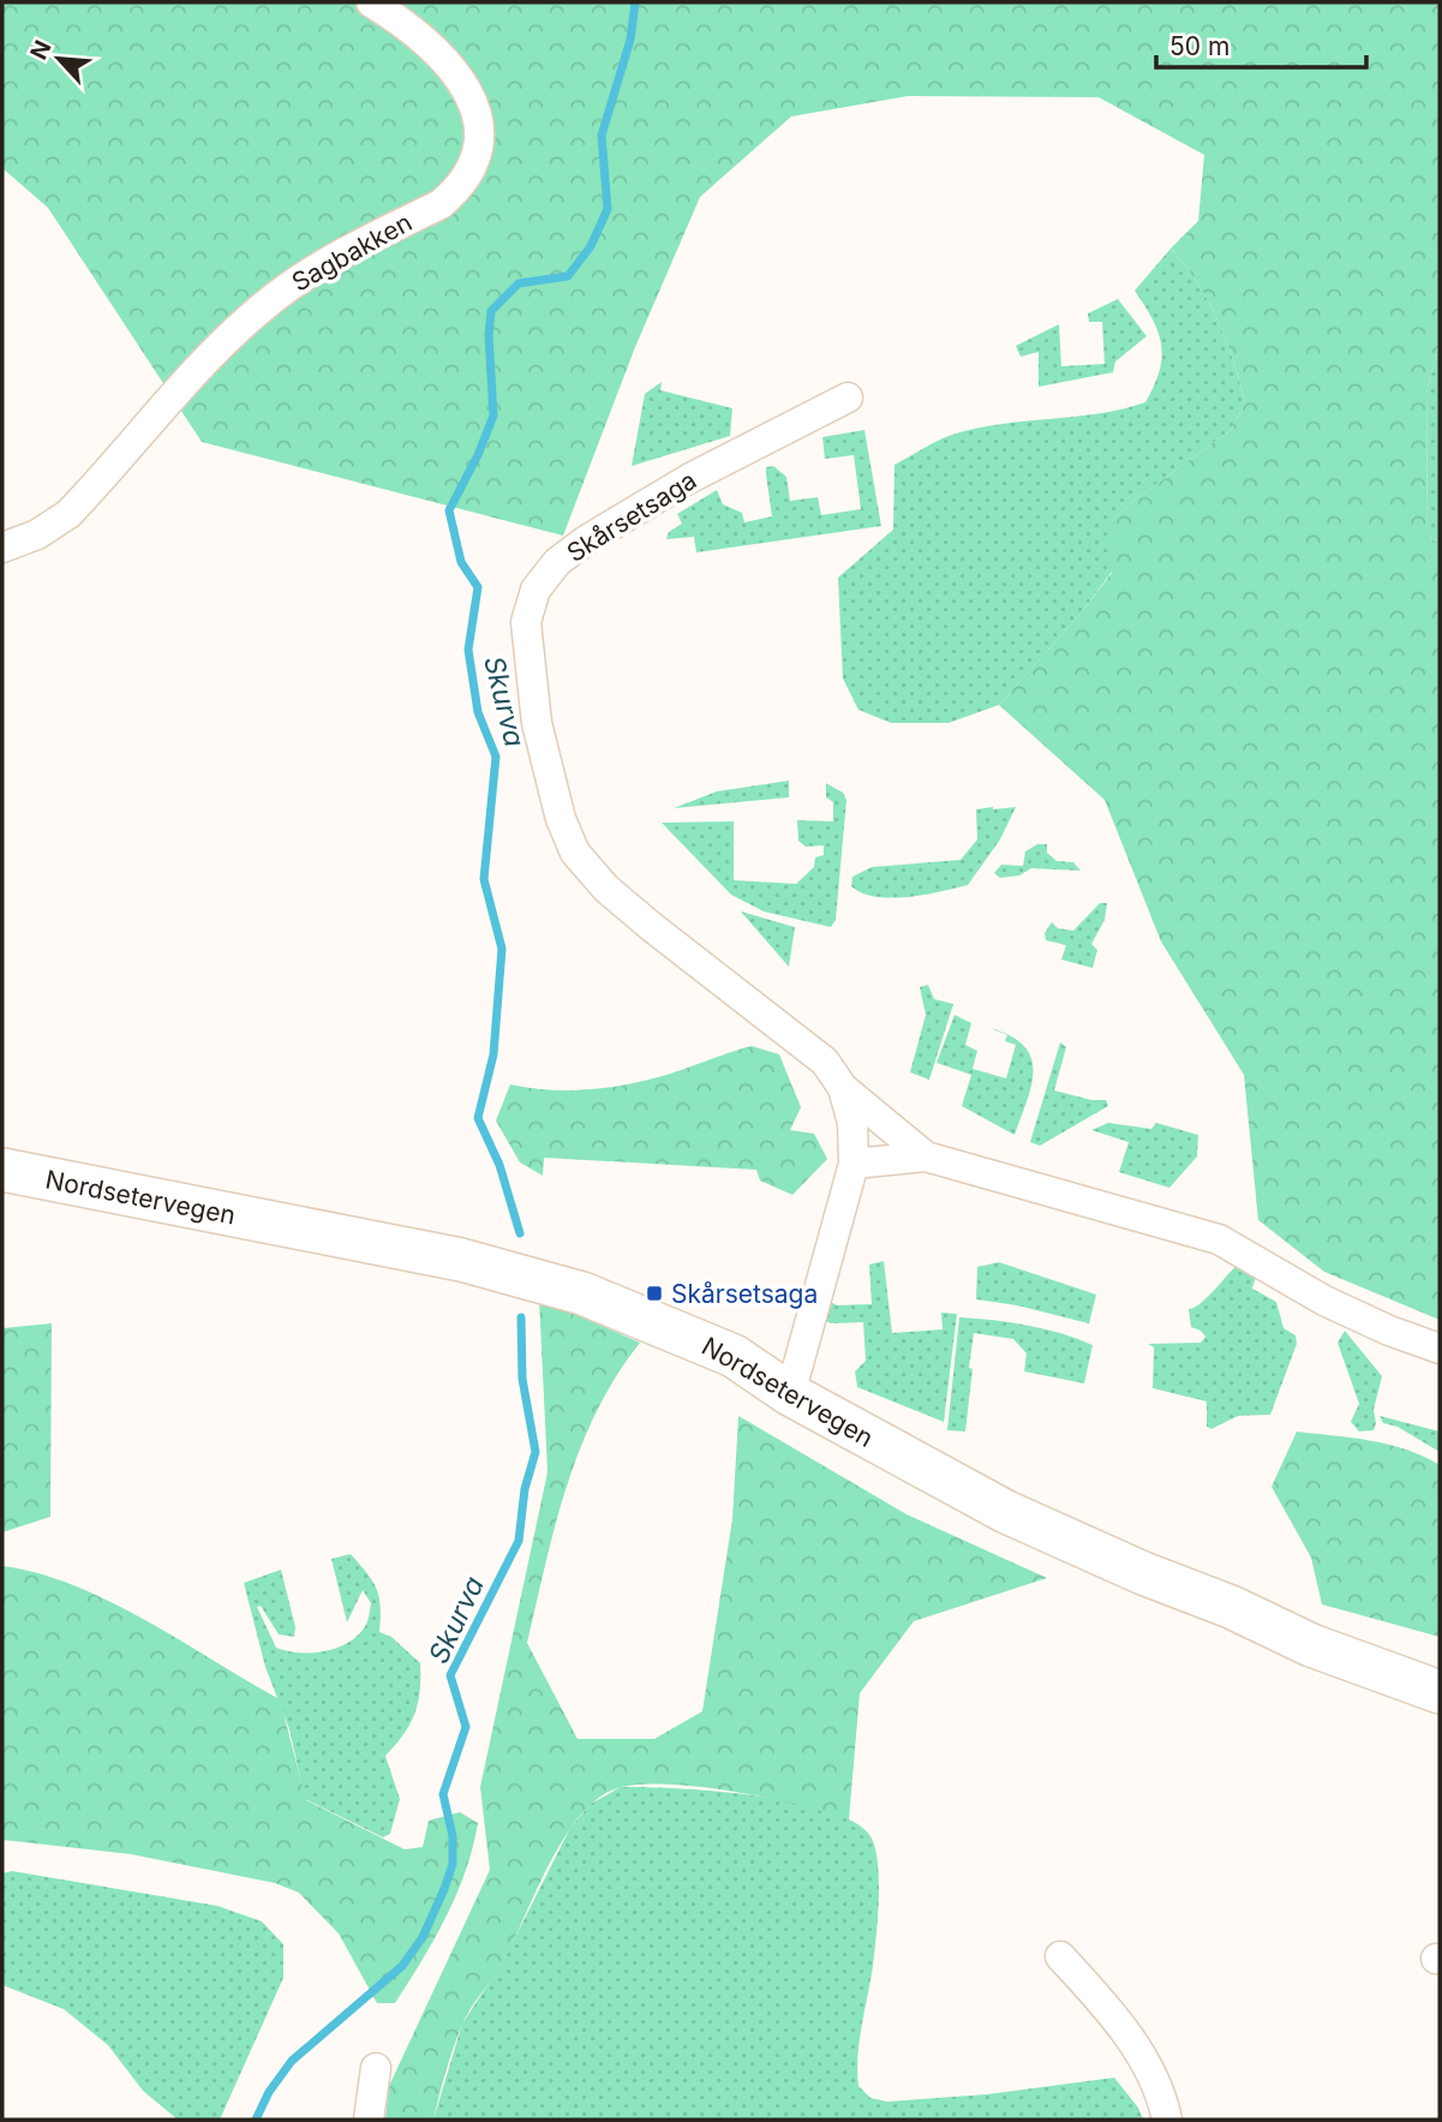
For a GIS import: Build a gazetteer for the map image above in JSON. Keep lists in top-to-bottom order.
{
  "streets": {
    "main road": ["Nordsetervegen"],
    "street": ["Sagbakken", "Skårsetsaga"]
  },
  "crossings": [
    ["Skårsetsaga", "Nordsetervegen"]
  ],
  "water": ["Skurva"],
  "places": {
    "transit": ["Skårsetsaga"]
  },
  "scale_bar": "50 m",
  "north": "top left"
}
